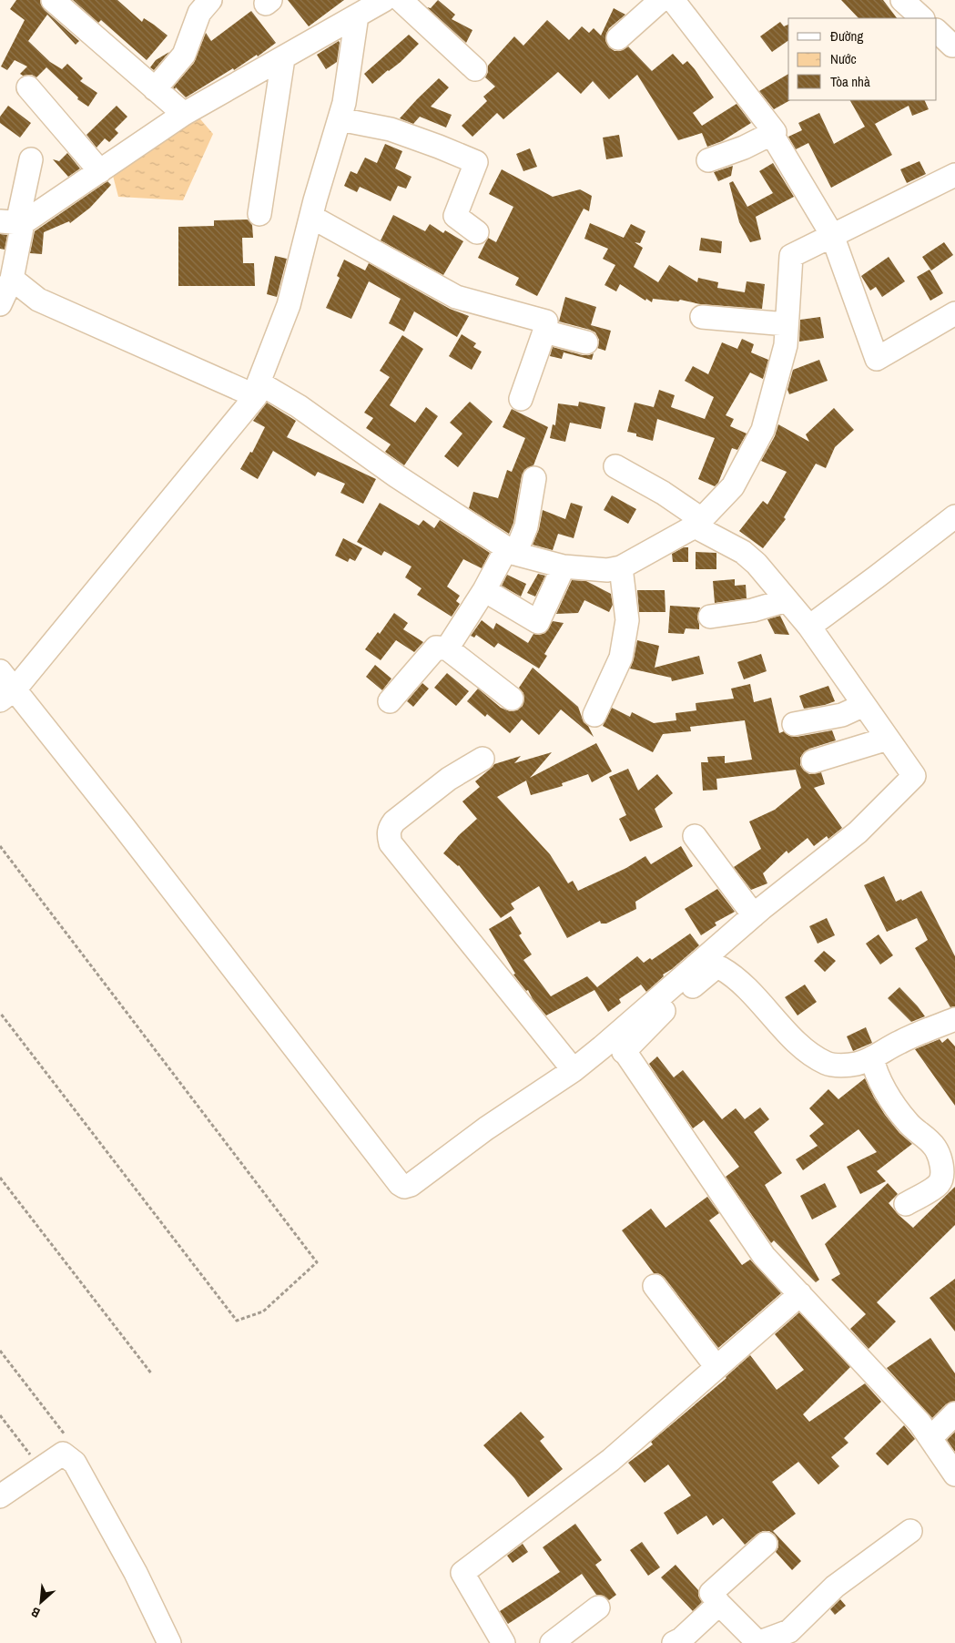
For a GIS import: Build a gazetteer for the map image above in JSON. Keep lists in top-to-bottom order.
{
  "legend": ["Đường", "Nước", "Tòa nhà"],
  "north": "bottom left"
}
